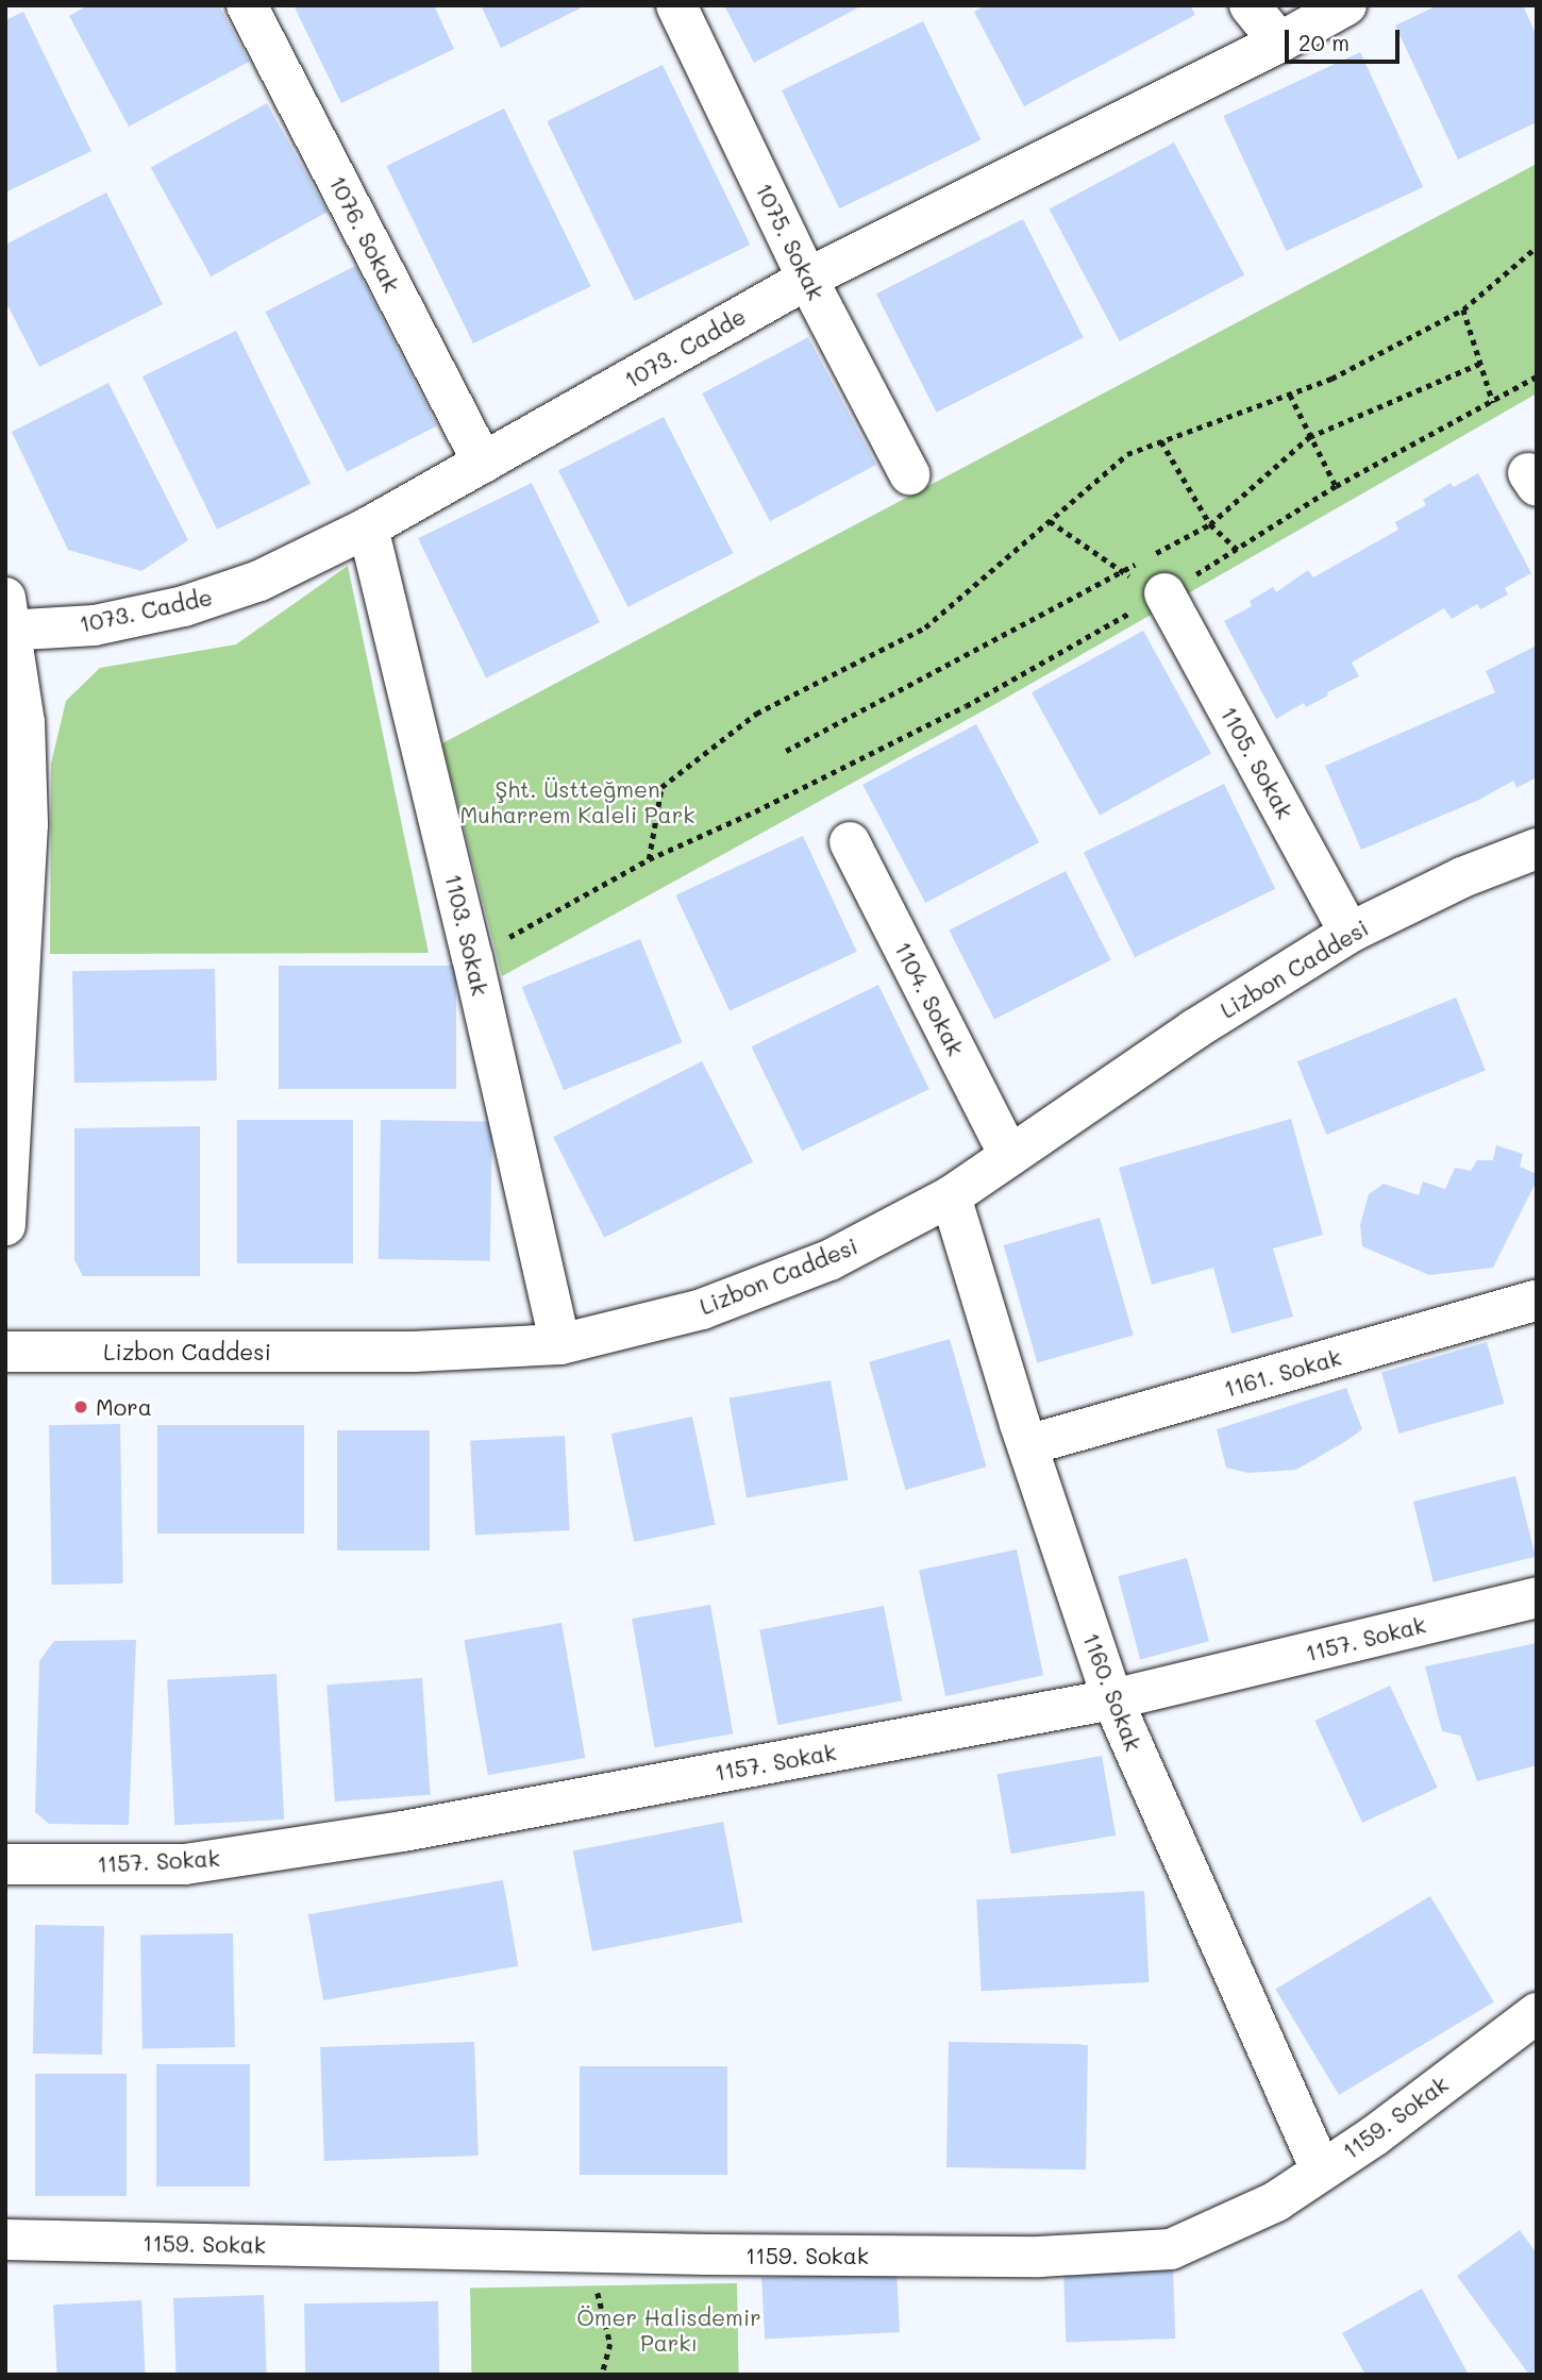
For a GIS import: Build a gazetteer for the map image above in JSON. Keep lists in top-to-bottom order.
{
  "streets": {
    "street": [
      "1076. Sokak",
      "1075. Sokak",
      "1073. Cadde",
      "1105. Sokak",
      "1103. Sokak",
      "Lizbon Caddesi",
      "1104. Sokak",
      "1161. Sokak",
      "1157. Sokak",
      "1160. Sokak",
      "1159. Sokak"
    ]
  },
  "crossings": [
    ["1076. Sokak", "1073. Cadde"],
    ["1075. Sokak", "1073. Cadde"],
    ["1073. Cadde", "1103. Sokak"],
    ["1105. Sokak", "Lizbon Caddesi"],
    ["1103. Sokak", "Lizbon Caddesi"],
    ["Lizbon Caddesi", "1104. Sokak"],
    ["Lizbon Caddesi", "1160. Sokak"],
    ["1161. Sokak", "1160. Sokak"],
    ["1157. Sokak", "1160. Sokak"],
    ["1160. Sokak", "1159. Sokak"]
  ],
  "parks": ["Şht. Üstteğmen Muharrem Kaleli Park", "Ömer Halisdemir Parkı"],
  "places": ["Mora"],
  "scale_bar": "20 m"
}
